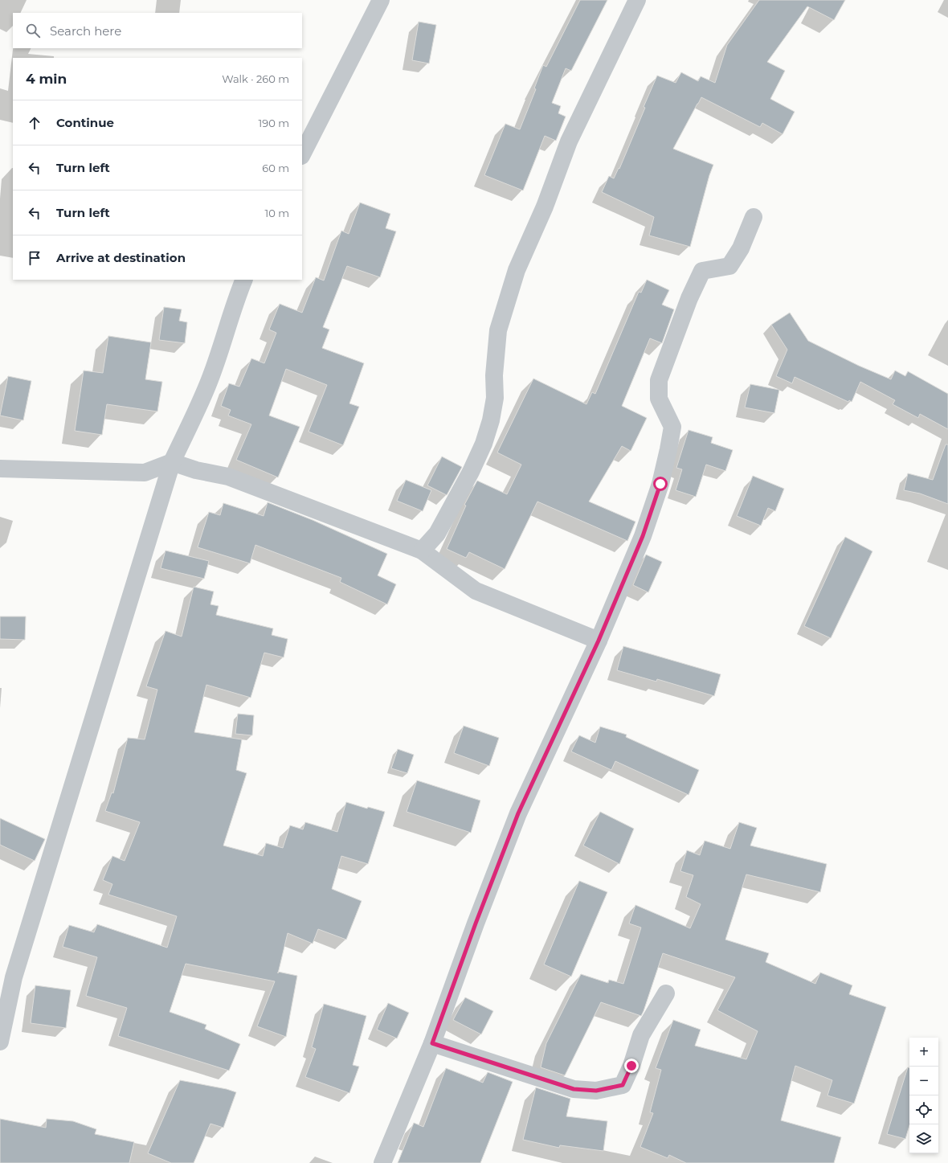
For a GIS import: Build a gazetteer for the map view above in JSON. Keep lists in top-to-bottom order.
{
  "page": {
    "search": "Search here",
    "heading": ["4 min", "Walk · 260 m"],
    "list": [
      ["Continue", "190 m"],
      ["Turn left", "60 m"],
      ["Turn left", "10 m"],
      "Arrive at destination"
    ],
    "map_buttons": ["+", "−"]
  }
}
